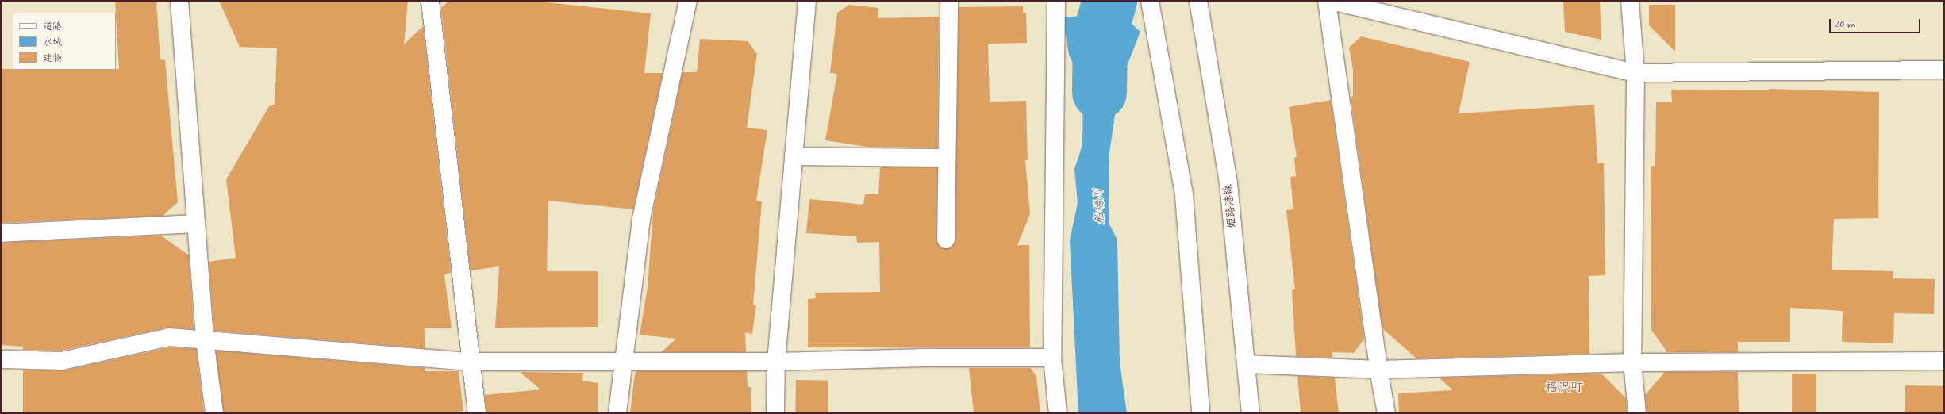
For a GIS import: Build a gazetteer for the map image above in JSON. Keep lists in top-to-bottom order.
{
  "streets": {
    "street": ["姫路港線"]
  },
  "districts": ["福沢町"],
  "water": ["船場川"],
  "legend": ["道路", "水域", "建物"],
  "scale_bar": "20 m"
}
